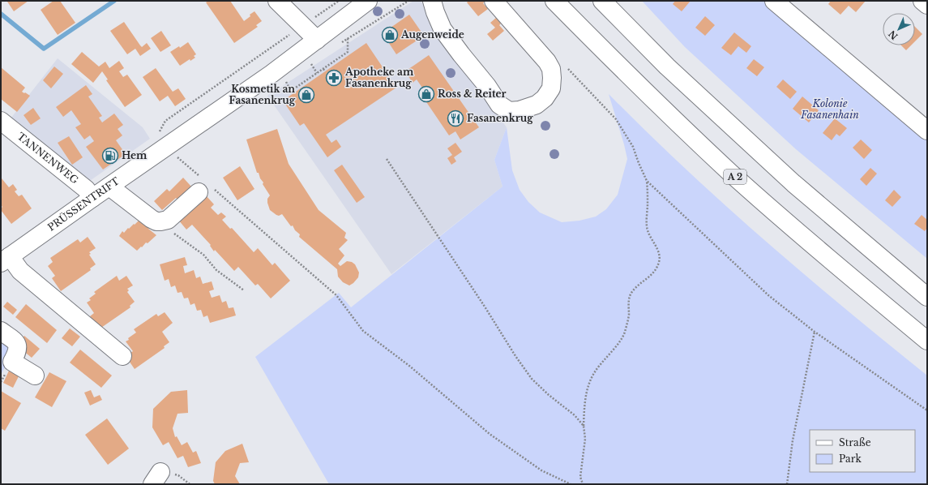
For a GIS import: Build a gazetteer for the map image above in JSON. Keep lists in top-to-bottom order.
{
  "streets": {
    "main road": ["TANNENWEG", "A 2", "PRÜSSENTRIFT"]
  },
  "crossings": [
    ["TANNENWEG", "PRÜSSENTRIFT"]
  ],
  "parks": ["Kolonie Fasanenhain"],
  "places": {
    "shop": ["Augenweide", "Ross & Reiter", "Kosmetik an Fasanenkrug"],
    "pharmacy": ["Apotheke am Fasanenkrug"],
    "restaurant": ["Fasanenkrug"],
    "fuel station": ["Hem"]
  },
  "legend": ["Straße", "Park"],
  "north": "bottom left"
}
